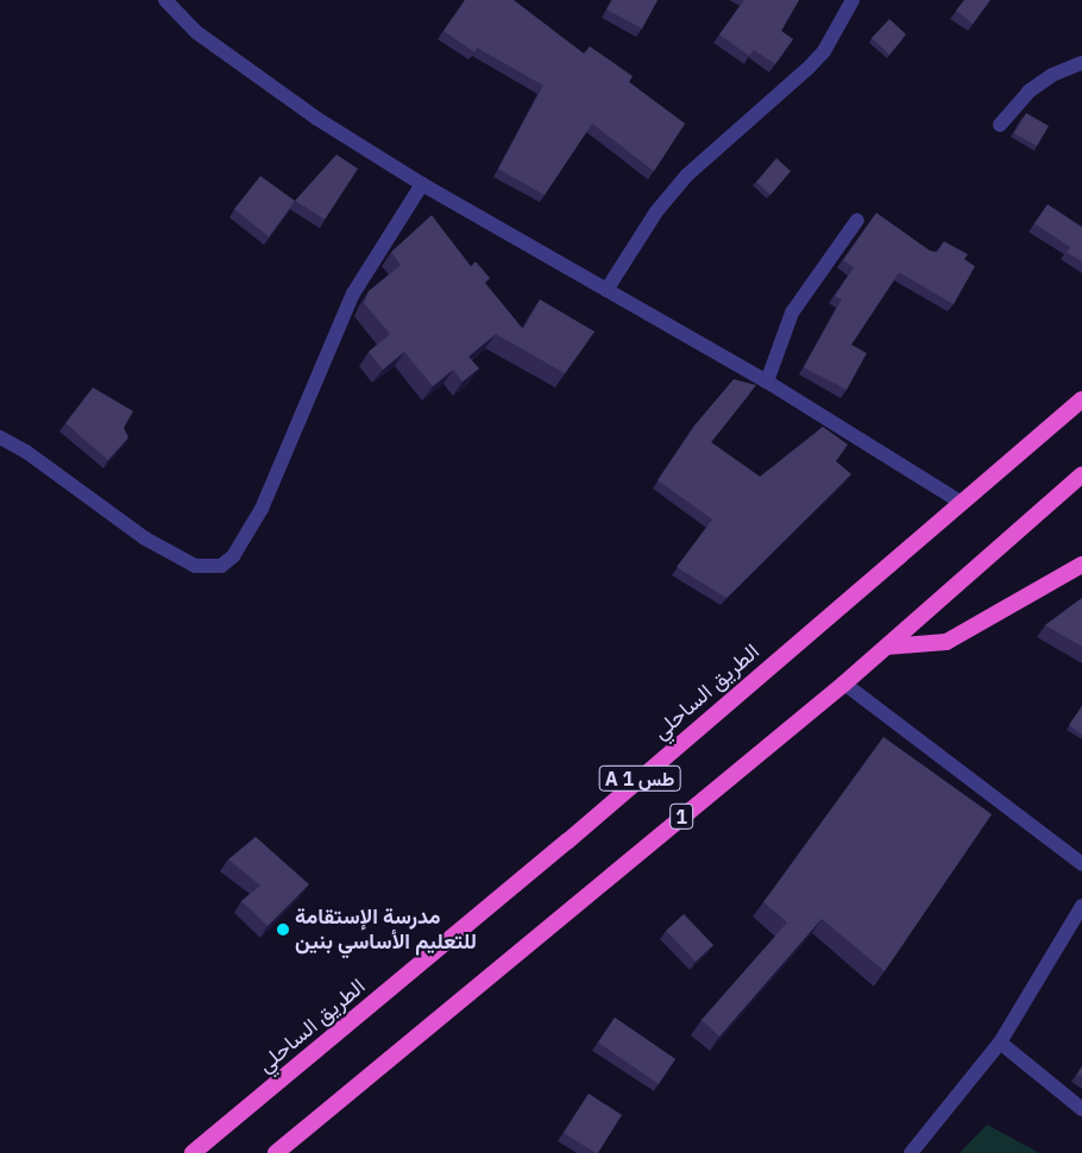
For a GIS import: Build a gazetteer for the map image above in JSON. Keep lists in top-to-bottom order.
{
  "streets": {
    "highway": ["الطريق الساحلي", "A 1 طس", "1"]
  },
  "places": ["مدرسة اﻹستقامة للتعليم اﻷساسي بنين"]
}
